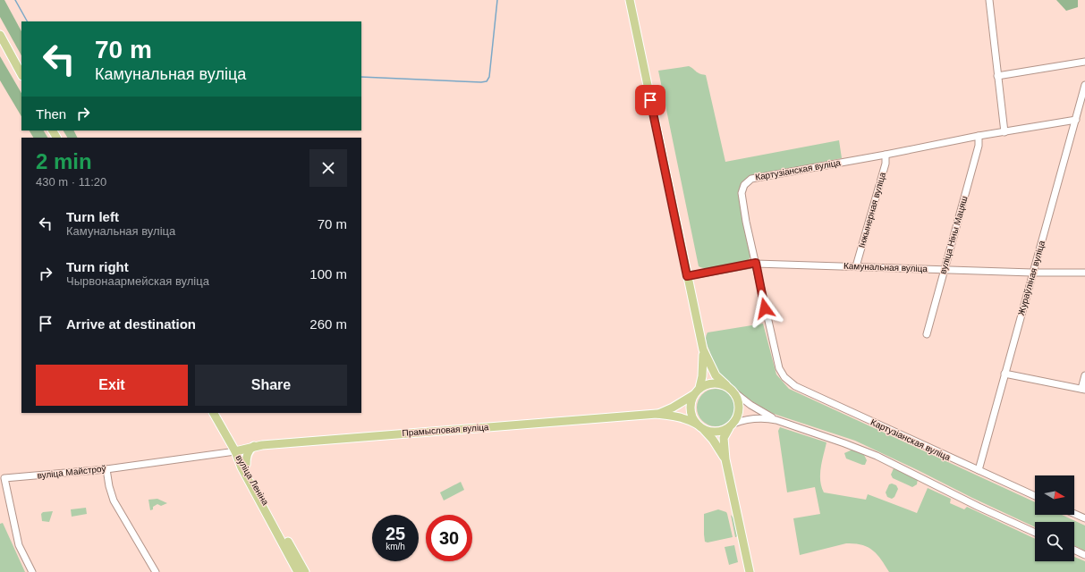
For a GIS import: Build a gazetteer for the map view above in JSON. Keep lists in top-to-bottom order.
{
  "streets": {
    "main road": ["Прамысловая вуліца", "вуліца Леніна"],
    "street": [
      "Картузіанская вуліца",
      "Інжынерная вуліца",
      "вуліца Ніны Мацяш",
      "Камунальная вуліца",
      "Жураўліная вуліца",
      "вуліца Майстроў"
    ]
  },
  "crossings": [
    ["Картузіанская вуліца", "Інжынерная вуліца"],
    ["Картузіанская вуліца", "вуліца Ніны Мацяш"],
    ["Картузіанская вуліца", "Камунальная вуліца"],
    ["Картузіанская вуліца", "Жураўліная вуліца"],
    ["Інжынерная вуліца", "Камунальная вуліца"],
    ["вуліца Ніны Мацяш", "Камунальная вуліца"],
    ["Камунальная вуліца", "Жураўліная вуліца"],
    ["Прамысловая вуліца", "вуліца Майстроў"],
    ["Прамысловая вуліца", "вуліца Леніна"],
    ["вуліца Майстроў", "вуліца Леніна"]
  ],
  "north": "right",
  "page": {
    "turn": ["70 m", "Камунальная вуліца"],
    "then": "Then",
    "heading": ["2 min", "430 m · 11:20"],
    "list": [
      {
        "name": "Turn left",
        "note": "Камунальная вуліца",
        "value": "70 m"
      },
      {
        "name": "Turn right",
        "note": "Чырвонаармейская вуліца",
        "value": "100 m"
      },
      {
        "name": "Arrive at destination",
        "value": "260 m"
      }
    ],
    "buttons": ["Exit", "Share"],
    "speed": "25 km/h",
    "limit": "30"
  }
}
